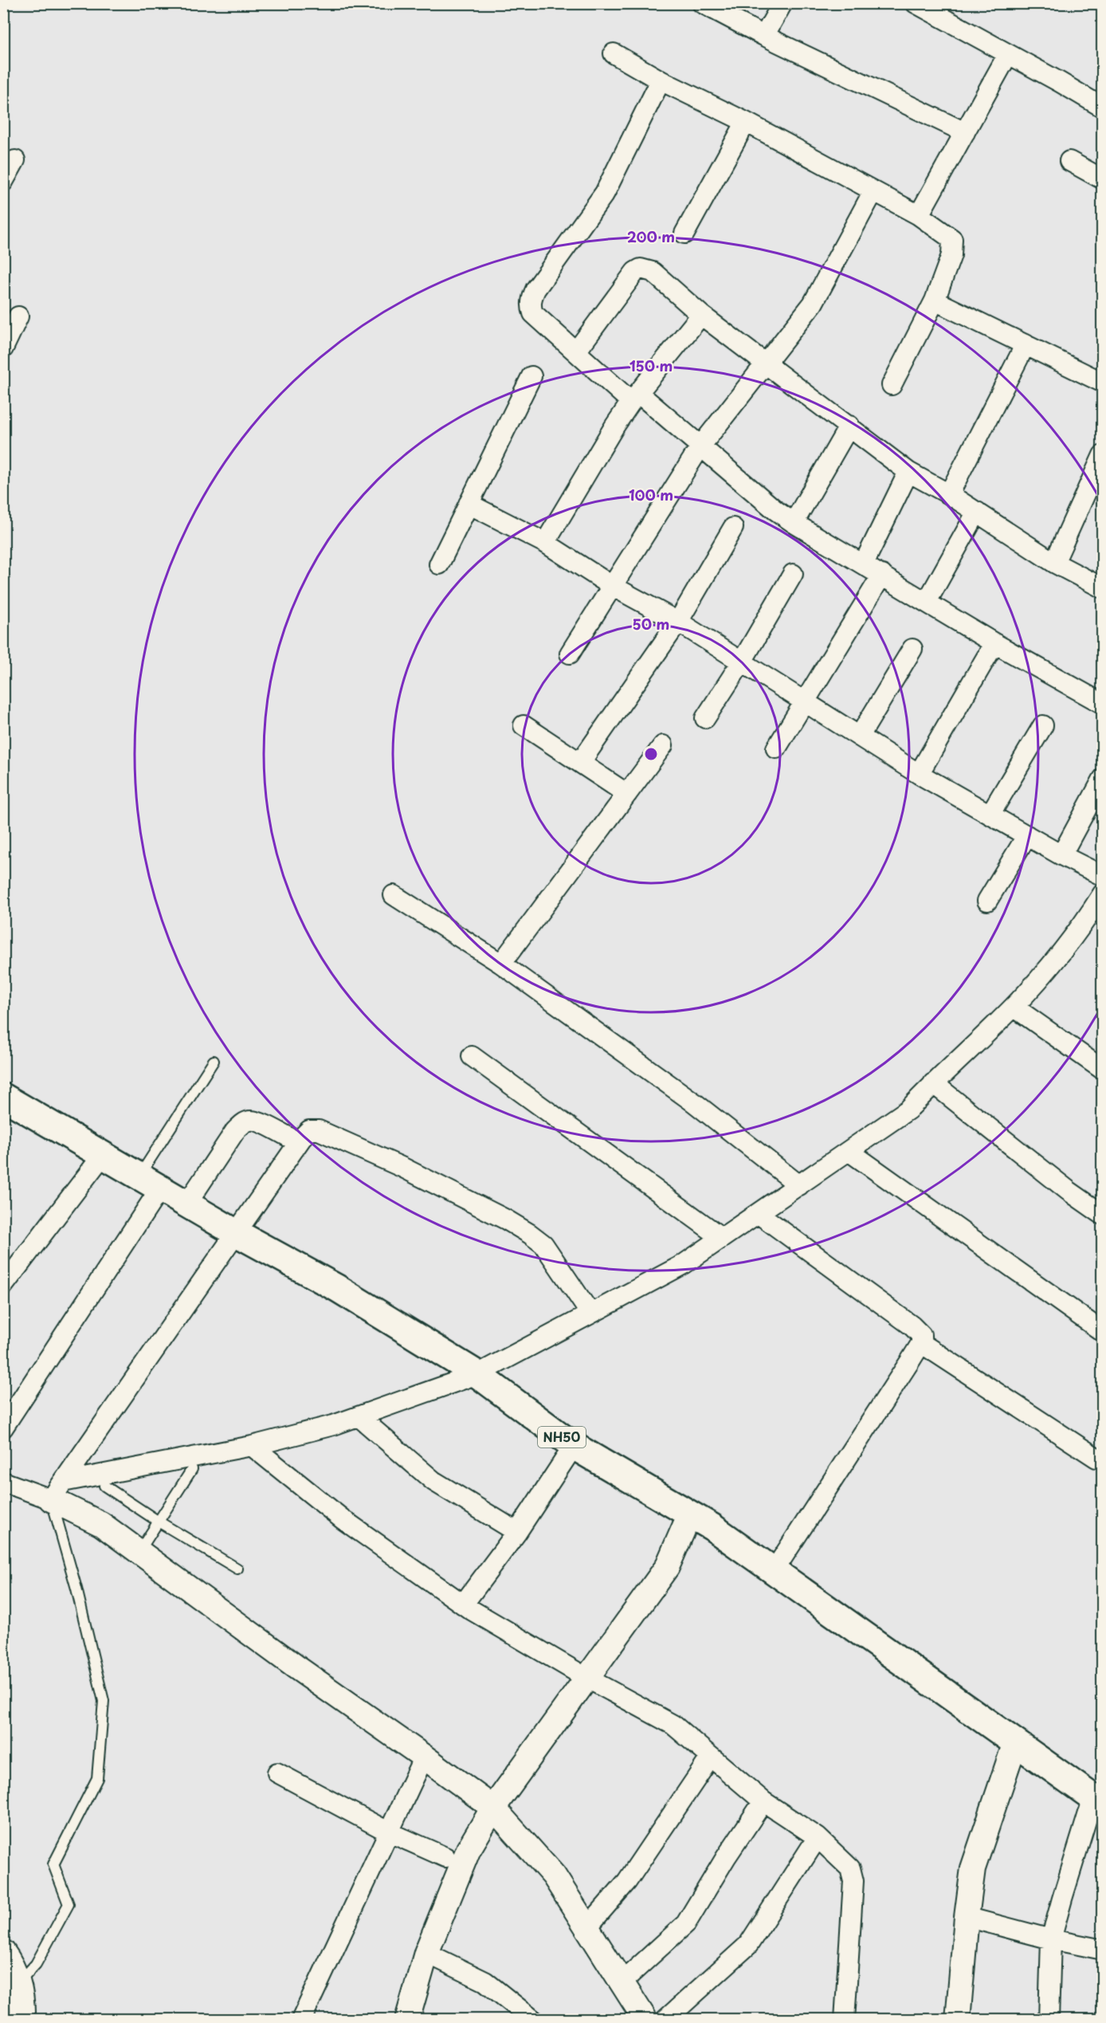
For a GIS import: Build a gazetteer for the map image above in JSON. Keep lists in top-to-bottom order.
{
  "streets": {
    "highway": ["NH50"]
  },
  "rings": [
    "200 m",
    "150 m",
    "100 m",
    "50 m"
  ]
}
